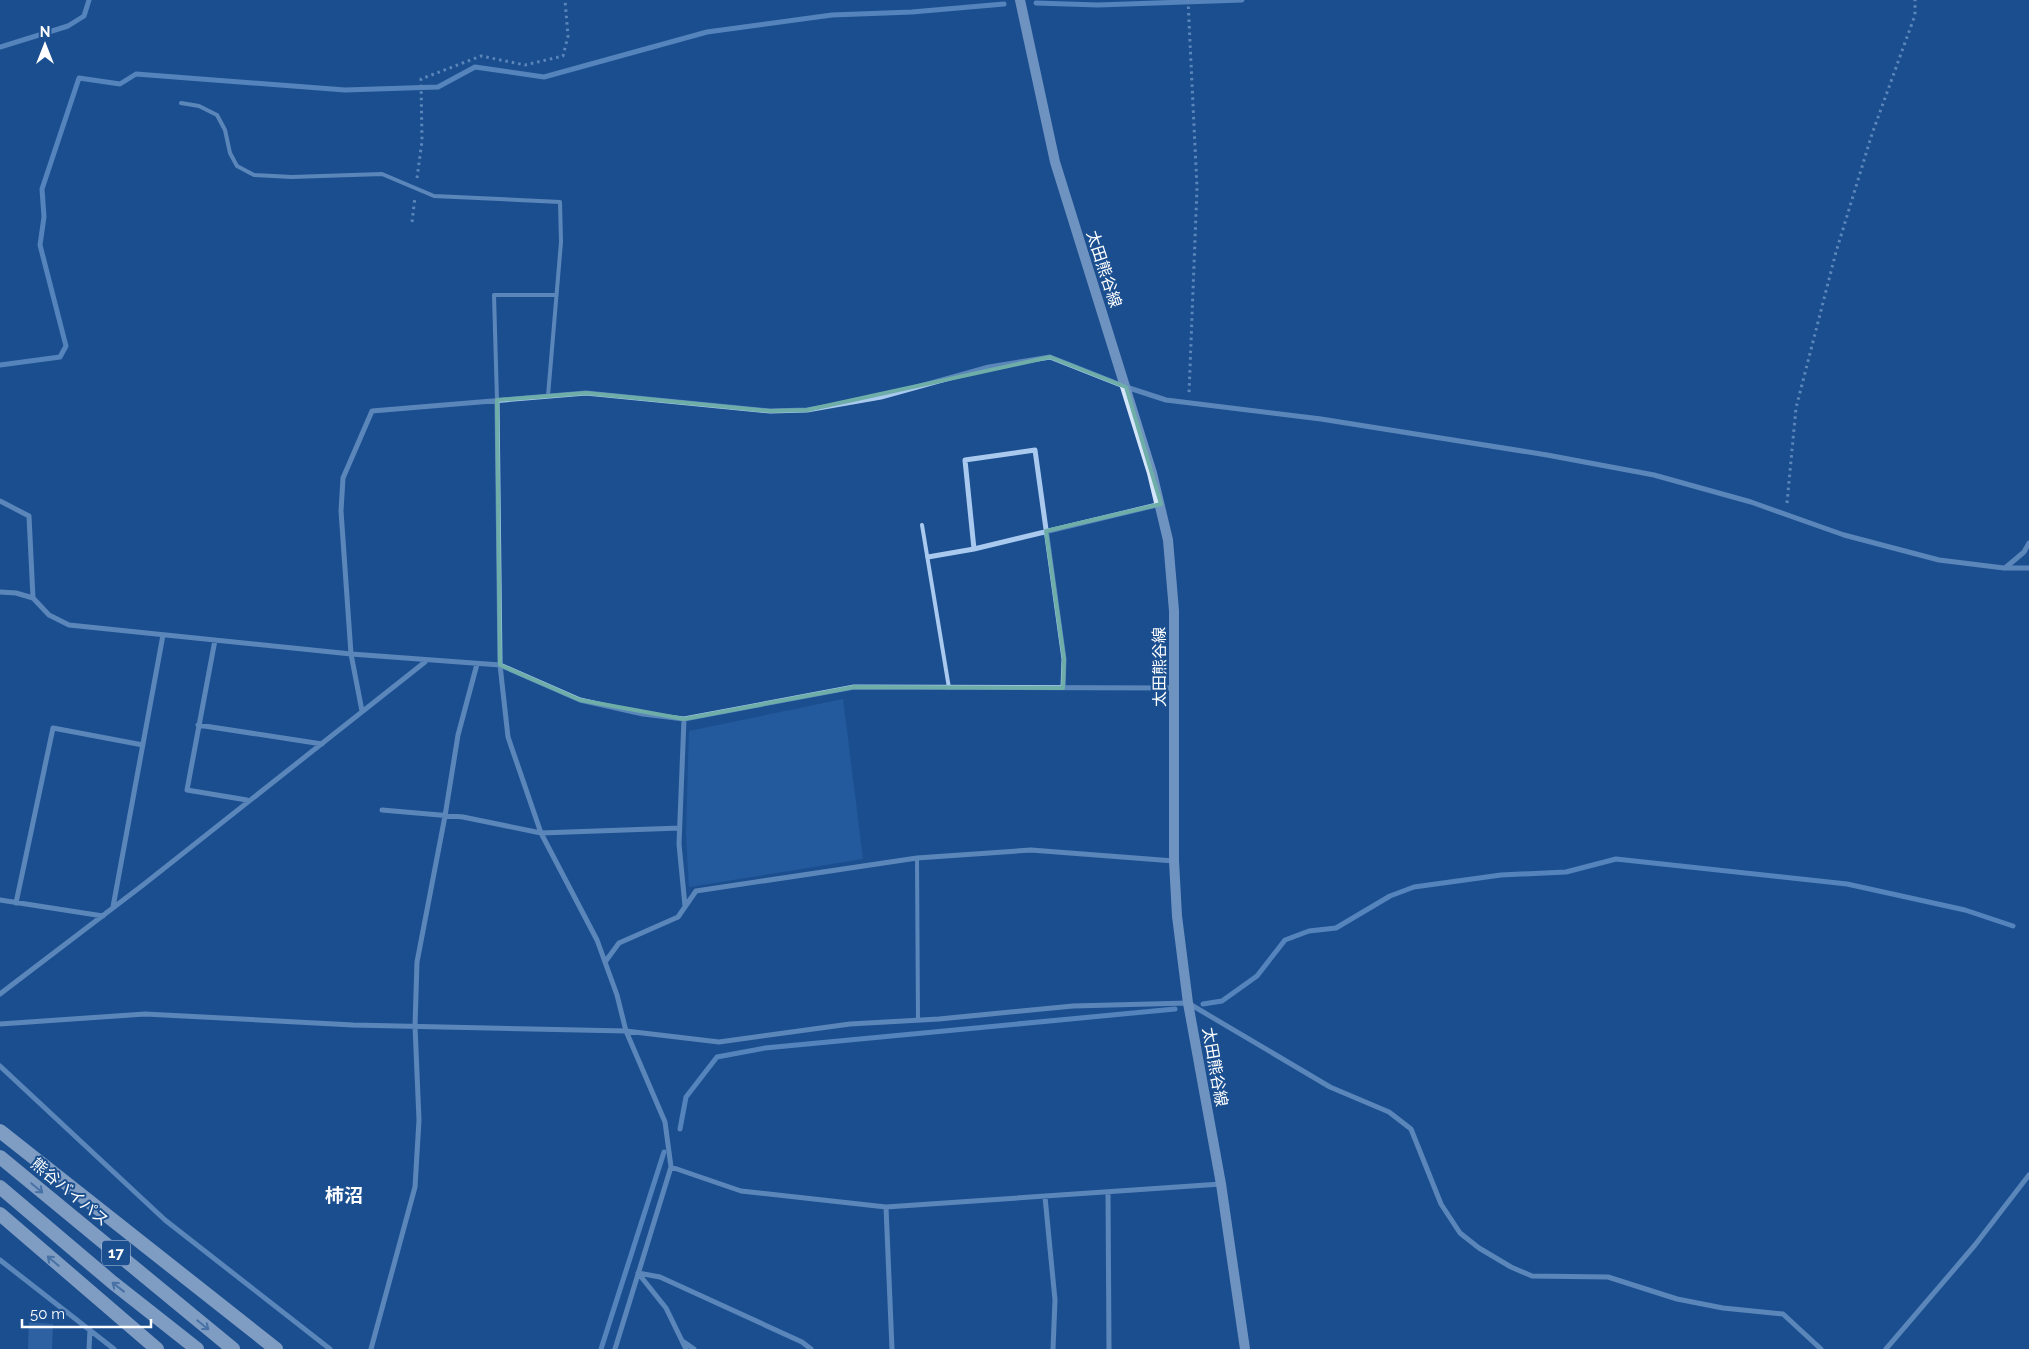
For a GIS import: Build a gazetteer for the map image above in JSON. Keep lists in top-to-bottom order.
{
  "streets": {
    "highway": ["熊谷バイパス", "17"],
    "main road": ["太田熊谷線"]
  },
  "districts": ["柿沼"],
  "scale_bar": "50 m",
  "north": "top"
}
